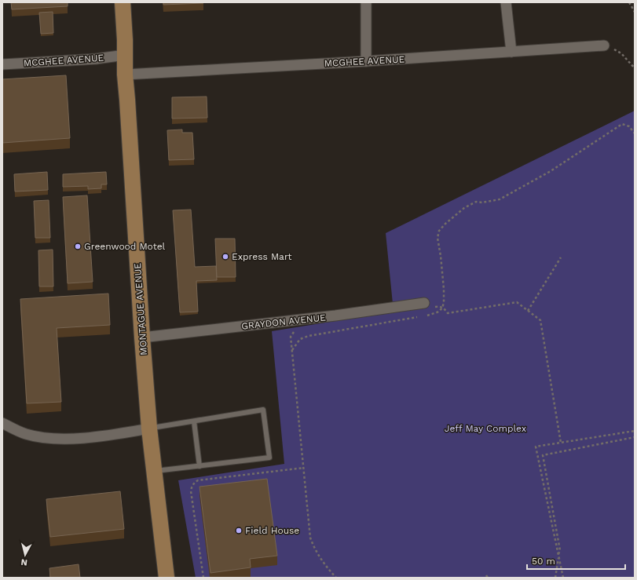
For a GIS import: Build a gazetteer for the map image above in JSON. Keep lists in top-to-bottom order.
{
  "streets": {
    "main road": ["MONTAGUE AVENUE"],
    "street": ["MCGHEE AVENUE", "GRAYDON AVENUE"]
  },
  "crossings": [
    ["MCGHEE AVENUE", "MONTAGUE AVENUE"],
    ["MONTAGUE AVENUE", "GRAYDON AVENUE"]
  ],
  "parks": ["Jeff May Complex"],
  "places": ["Greenwood Motel", "Express Mart", "Field House"],
  "scale_bar": "50 m",
  "north": "bottom"
}
